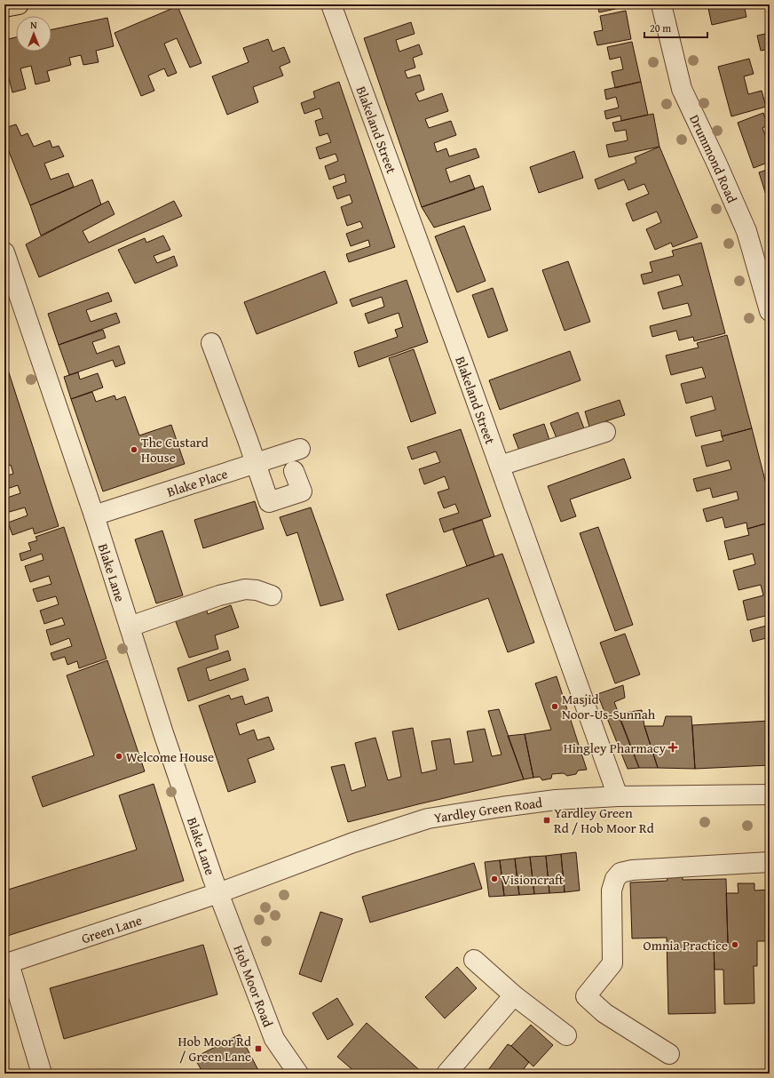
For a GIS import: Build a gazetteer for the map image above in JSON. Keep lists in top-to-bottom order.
{
  "streets": {
    "street": [
      "Blakeland Street",
      "Drummond Road",
      "Blake Place",
      "Blake Lane",
      "Yardley Green Road",
      "Green Lane",
      "Hob Moor Road"
    ]
  },
  "crossings": [
    ["Blakeland Street", "Yardley Green Road"],
    ["Blake Place", "Blake Lane"],
    ["Blake Lane", "Yardley Green Road"],
    ["Blake Lane", "Green Lane"],
    ["Blake Lane", "Hob Moor Road"],
    ["Yardley Green Road", "Green Lane"],
    ["Yardley Green Road", "Hob Moor Road"],
    ["Green Lane", "Hob Moor Road"]
  ],
  "places": {
    "other": [
      "The Custard House",
      "Masjid Noor-Us-Sunnah",
      "Welcome House",
      "Visioncraft",
      "Omnia Practice"
    ],
    "health": ["Hingley Pharmacy"],
    "transit": ["Yardley Green Rd / Hob Moor Rd", "Hob Moor Rd / Green Lane"]
  },
  "scale_bar": "20 m",
  "north": "top"
}
